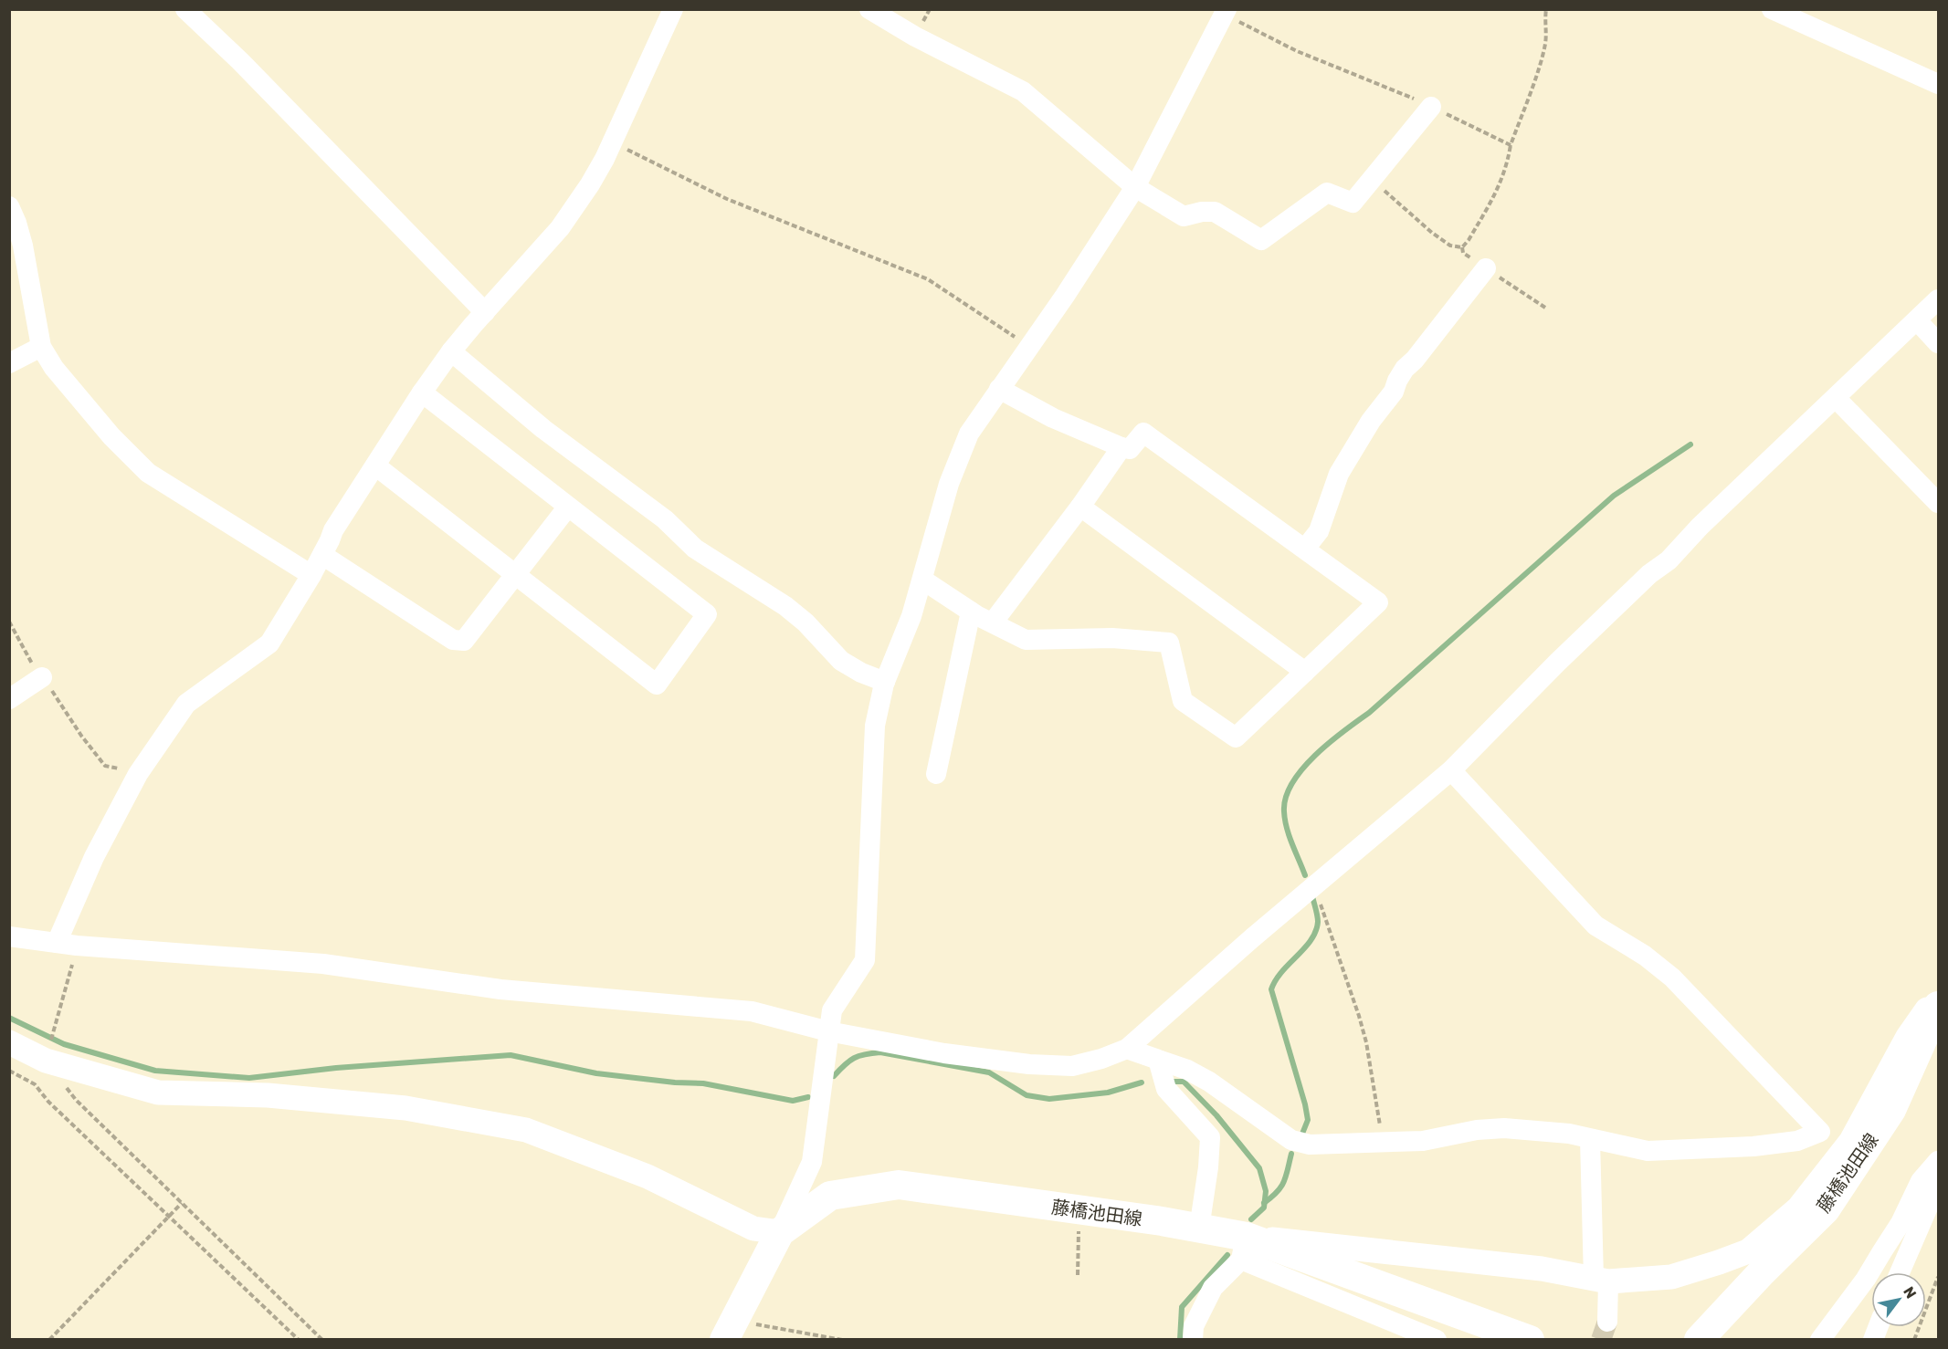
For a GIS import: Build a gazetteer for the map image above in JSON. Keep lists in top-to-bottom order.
{
  "streets": {
    "main road": ["藤橋池田線"]
  },
  "north": "top right"
}
